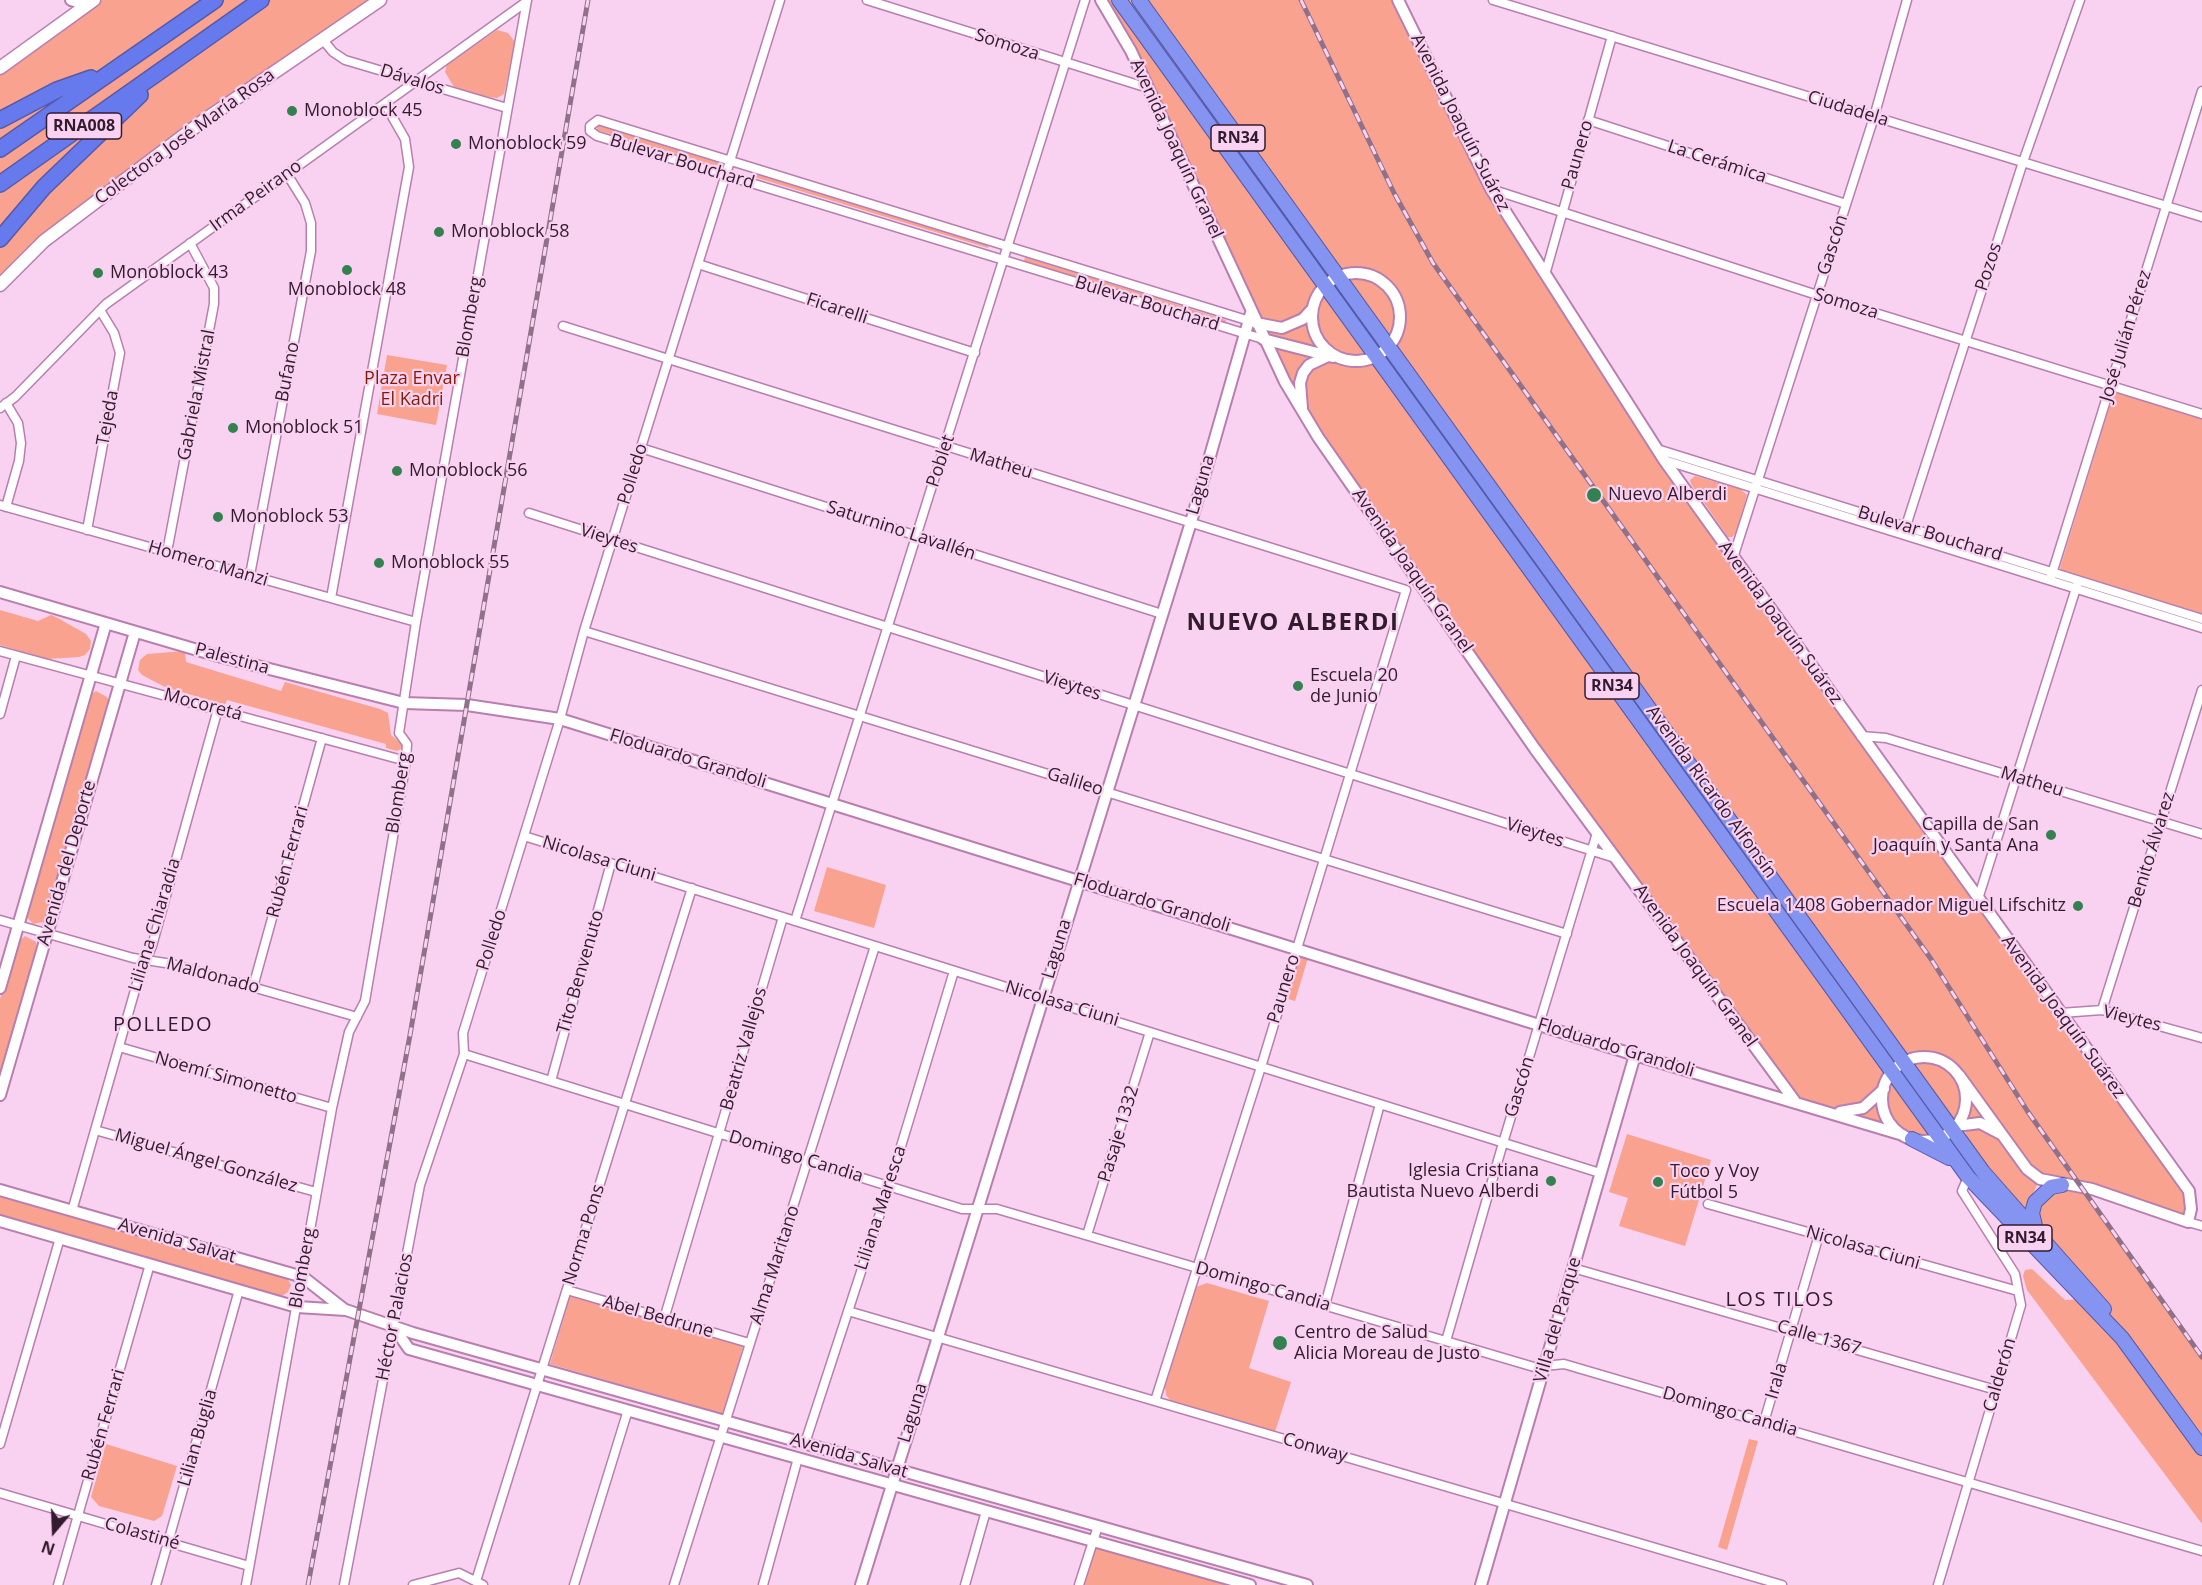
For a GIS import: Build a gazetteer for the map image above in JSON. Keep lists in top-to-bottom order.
{
  "streets": {
    "highway": ["RNA008", "RN34", "Avenida Ricardo Alfonsín"],
    "main road": ["Colectora José María Rosa"],
    "street": [
      "Somoza",
      "Dávalos",
      "Ciudadela",
      "Avenida Joaquín Suárez",
      "Avenida Joaquín Granel",
      "Paunero",
      "Bulevar Bouchard",
      "La Cerámica",
      "Irma Peirano",
      "Gascón",
      "Pozos",
      "Ficarelli",
      "Blomberg",
      "José Julián Pérez",
      "Bufano",
      "Gabriela Mistral",
      "Tejeda",
      "Poblet",
      "Matheu",
      "Polledo",
      "Laguna",
      "Saturnino Lavallén",
      "Vieytes",
      "Homero Manzi",
      "Palestina",
      "Mocoretá",
      "Floduardo Grandoli",
      "Galileo",
      "Benito Álvarez",
      "Nicolasa Ciuni",
      "Rubén Ferrari",
      "Avenida del Deporte",
      "Liliana Chiaradia",
      "Tito Benvenuto",
      "Maldonado",
      "Beatriz Vallejos",
      "Noemí Simonetto",
      "Pasaje 1332",
      "Domingo Candia",
      "Miguel Ángel González",
      "Liliana Maresca",
      "Norma Pons",
      "Avenida Salvat",
      "Alma Maritano",
      "Héctor Palacios",
      "Abel Bedrune",
      "Villa del Parque",
      "Calle 1367",
      "Calderón",
      "Irala",
      "Lilian Buglia",
      "Conway",
      "Colastiné"
    ]
  },
  "crossings": [
    ["Somoza", "Avenida Joaquín Suárez"],
    ["Somoza", "Avenida Joaquín Granel"],
    ["Somoza", "Paunero"],
    ["Somoza", "Gascón"],
    ["Somoza", "Pozos"],
    ["Somoza", "José Julián Pérez"],
    ["Somoza", "Poblet"],
    ["Dávalos", "Colectora José María Rosa"],
    ["Dávalos", "Irma Peirano"],
    ["Dávalos", "Blomberg"],
    ["Ciudadela", "Paunero"],
    ["Ciudadela", "Gascón"],
    ["Ciudadela", "Pozos"],
    ["Ciudadela", "José Julián Pérez"],
    ["Avenida Joaquín Suárez", "Paunero"],
    ["Avenida Joaquín Suárez", "Bulevar Bouchard"],
    ["Avenida Joaquín Suárez", "Gascón"],
    ["Avenida Joaquín Suárez", "Matheu"],
    ["Avenida Joaquín Suárez", "Vieytes"],
    ["RN34", "Floduardo Grandoli"],
    ["RN34", "Avenida Ricardo Alfonsín"],
    ["Avenida Joaquín Granel", "Bulevar Bouchard"],
    ["Avenida Joaquín Granel", "Gascón"],
    ["Avenida Joaquín Granel", "Laguna"],
    ["Avenida Joaquín Granel", "Vieytes"],
    ["Avenida Joaquín Granel", "Floduardo Grandoli"],
    ["Paunero", "La Cerámica"],
    ["Paunero", "Matheu"],
    ["Paunero", "Vieytes"],
    ["Paunero", "Floduardo Grandoli"],
    ["Paunero", "Galileo"],
    ["Paunero", "Nicolasa Ciuni"],
    ["Paunero", "Domingo Candia"],
    ["Paunero", "Conway"],
    ["Bulevar Bouchard", "Gascón"],
    ["Bulevar Bouchard", "Pozos"],
    ["Bulevar Bouchard", "José Julián Pérez"],
    ["Bulevar Bouchard", "Poblet"],
    ["Bulevar Bouchard", "Polledo"],
    ["Bulevar Bouchard", "Laguna"],
    ["La Cerámica", "Gascón"],
    ["Irma Peirano", "Blomberg"],
    ["Irma Peirano", "Bufano"],
    ["Irma Peirano", "Gabriela Mistral"],
    ["Irma Peirano", "Tejeda"],
    ["Gascón", "Vieytes"],
    ["Gascón", "Floduardo Grandoli"],
    ["Gascón", "Galileo"],
    ["Gascón", "Nicolasa Ciuni"],
    ["Gascón", "Domingo Candia"],
    ["Ficarelli", "Poblet"],
    ["Ficarelli", "Polledo"],
    ["Blomberg", "Homero Manzi"],
    ["Blomberg", "Palestina"],
    ["Blomberg", "Mocoretá"],
    ["Blomberg", "Maldonado"],
    ["Blomberg", "Noemí Simonetto"],
    ["Blomberg", "Miguel Ángel González"],
    ["Blomberg", "Avenida Salvat"],
    ["Blomberg", "Colastiné"],
    ["Bufano", "Homero Manzi"],
    ["Gabriela Mistral", "Homero Manzi"],
    ["Tejeda", "Homero Manzi"],
    ["Poblet", "Matheu"],
    ["Poblet", "Saturnino Lavallén"],
    ["Poblet", "Vieytes"],
    ["Poblet", "Floduardo Grandoli"],
    ["Poblet", "Galileo"],
    ["Poblet", "Nicolasa Ciuni"],
    ["Matheu", "Polledo"],
    ["Matheu", "Laguna"],
    ["Matheu", "Benito Álvarez"],
    ["Polledo", "Saturnino Lavallén"],
    ["Polledo", "Vieytes"],
    ["Polledo", "Floduardo Grandoli"],
    ["Polledo", "Galileo"],
    ["Polledo", "Nicolasa Ciuni"],
    ["Polledo", "Domingo Candia"],
    ["Polledo", "Héctor Palacios"],
    ["Laguna", "Saturnino Lavallén"],
    ["Laguna", "Vieytes"],
    ["Laguna", "Floduardo Grandoli"],
    ["Laguna", "Galileo"],
    ["Laguna", "Nicolasa Ciuni"],
    ["Laguna", "Domingo Candia"],
    ["Laguna", "Avenida Salvat"],
    ["Laguna", "Conway"],
    ["Vieytes", "Benito Álvarez"],
    ["Palestina", "Floduardo Grandoli"],
    ["Palestina", "Avenida del Deporte"],
    ["Mocoretá", "Rubén Ferrari"],
    ["Mocoretá", "Avenida del Deporte"],
    ["Mocoretá", "Liliana Chiaradia"],
    ["Floduardo Grandoli", "Villa del Parque"],
    ["Avenida Ricardo Alfonsín", "Calderón"],
    ["Nicolasa Ciuni", "Tito Benvenuto"],
    ["Nicolasa Ciuni", "Beatriz Vallejos"],
    ["Nicolasa Ciuni", "Pasaje 1332"],
    ["Nicolasa Ciuni", "Liliana Maresca"],
    ["Nicolasa Ciuni", "Norma Pons"],
    ["Nicolasa Ciuni", "Alma Maritano"],
    ["Nicolasa Ciuni", "Villa del Parque"],
    ["Nicolasa Ciuni", "Calderón"],
    ["Nicolasa Ciuni", "Irala"],
    ["Rubén Ferrari", "Maldonado"],
    ["Rubén Ferrari", "Avenida Salvat"],
    ["Rubén Ferrari", "Colastiné"],
    ["Avenida del Deporte", "Maldonado"],
    ["Liliana Chiaradia", "Maldonado"],
    ["Liliana Chiaradia", "Noemí Simonetto"],
    ["Liliana Chiaradia", "Miguel Ángel González"],
    ["Liliana Chiaradia", "Avenida Salvat"],
    ["Tito Benvenuto", "Domingo Candia"],
    ["Beatriz Vallejos", "Domingo Candia"],
    ["Beatriz Vallejos", "Abel Bedrune"],
    ["Pasaje 1332", "Domingo Candia"],
    ["Domingo Candia", "Liliana Maresca"],
    ["Domingo Candia", "Norma Pons"],
    ["Domingo Candia", "Alma Maritano"],
    ["Domingo Candia", "Héctor Palacios"],
    ["Domingo Candia", "Villa del Parque"],
    ["Domingo Candia", "Calderón"],
    ["Domingo Candia", "Irala"],
    ["Liliana Maresca", "Avenida Salvat"],
    ["Liliana Maresca", "Conway"],
    ["Norma Pons", "Avenida Salvat"],
    ["Norma Pons", "Abel Bedrune"],
    ["Avenida Salvat", "Alma Maritano"],
    ["Avenida Salvat", "Héctor Palacios"],
    ["Avenida Salvat", "Lilian Buglia"],
    ["Alma Maritano", "Abel Bedrune"],
    ["Villa del Parque", "Calle 1367"],
    ["Villa del Parque", "Conway"],
    ["Calle 1367", "Calderón"],
    ["Calle 1367", "Irala"],
    ["Lilian Buglia", "Colastiné"]
  ],
  "districts": ["NUEVO ALBERDI", "POLLEDO", "LOS TILOS"],
  "parks": ["Plaza Envar El Kadri"],
  "places": [
    "Monoblock 45",
    "Monoblock 59",
    "Monoblock 58",
    "Monoblock 48",
    "Monoblock 43",
    "Monoblock 51",
    "Monoblock 56",
    "Nuevo Alberdi",
    "Monoblock 53",
    "Monoblock 55",
    "Escuela 20 de Junio",
    "Capilla de San Joaquín y Santa Ana",
    "Escuela 1408 Gobernador Miguel Lifschitz",
    "Iglesia Cristiana Bautista Nuevo Alberdi",
    "Toco y Voy Fútbol 5",
    "Centro de Salud Alicia Moreau de Justo"
  ],
  "north": "bottom"
}
